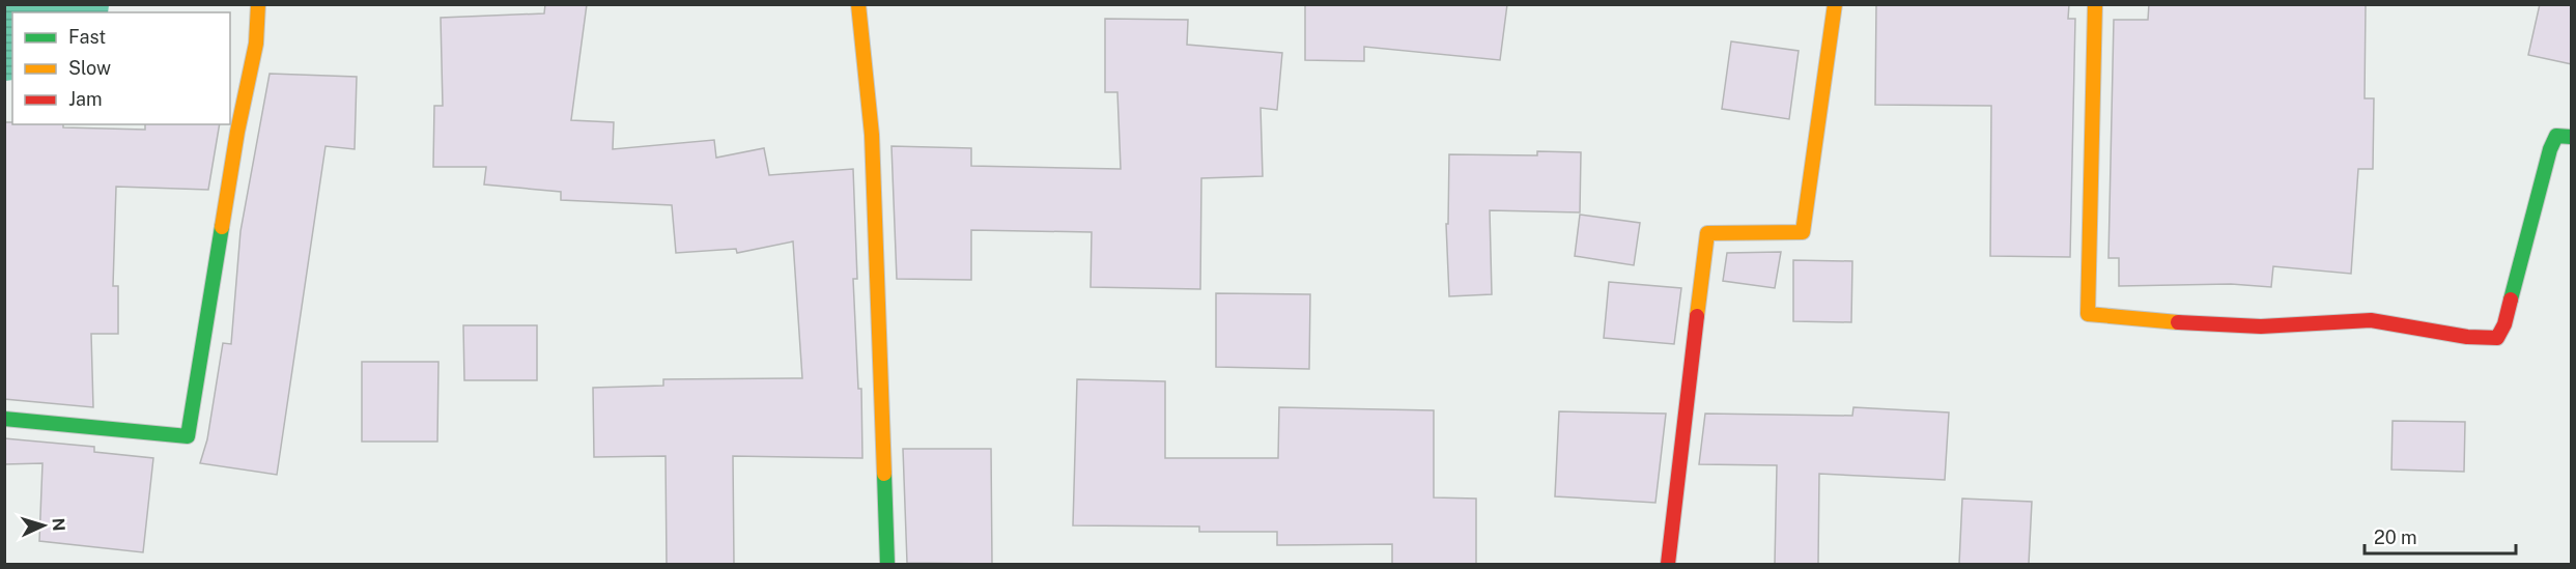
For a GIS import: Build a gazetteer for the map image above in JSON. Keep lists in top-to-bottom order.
{
  "legend": ["Fast", "Slow", "Jam"],
  "scale_bar": "20 m",
  "north": "right"
}
